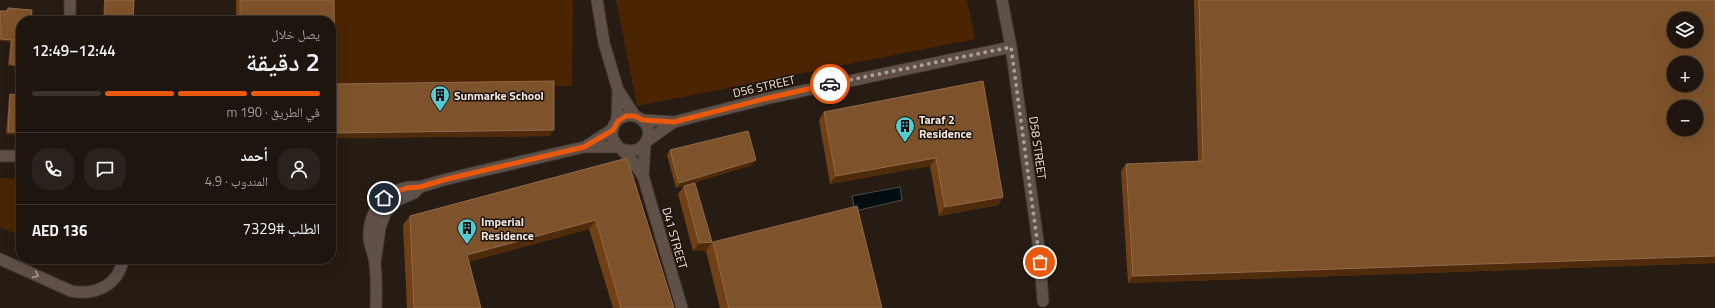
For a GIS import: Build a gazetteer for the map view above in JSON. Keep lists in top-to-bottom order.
{
  "streets": {
    "street": ["D56 STREET", "D58 STREET", "D41 STREET"]
  },
  "crossings": [
    ["D56 STREET", "D58 STREET"],
    ["D56 STREET", "D41 STREET"]
  ],
  "places": {
    "building": ["Sunmarke School", "Taraf 2 Residence", "Imperial Residence"]
  },
  "page": {
    "map_buttons": ["+", "−"],
    "heading": ["2 دقيقة", "يصل خلال", "12:44–12:49"],
    "panel": [
      "أحمد",
      "المندوب · 4.9",
      "الطلب #7329",
      "AED 136"
    ],
    "bar": "في الطريق · 190 m"
  }
}
